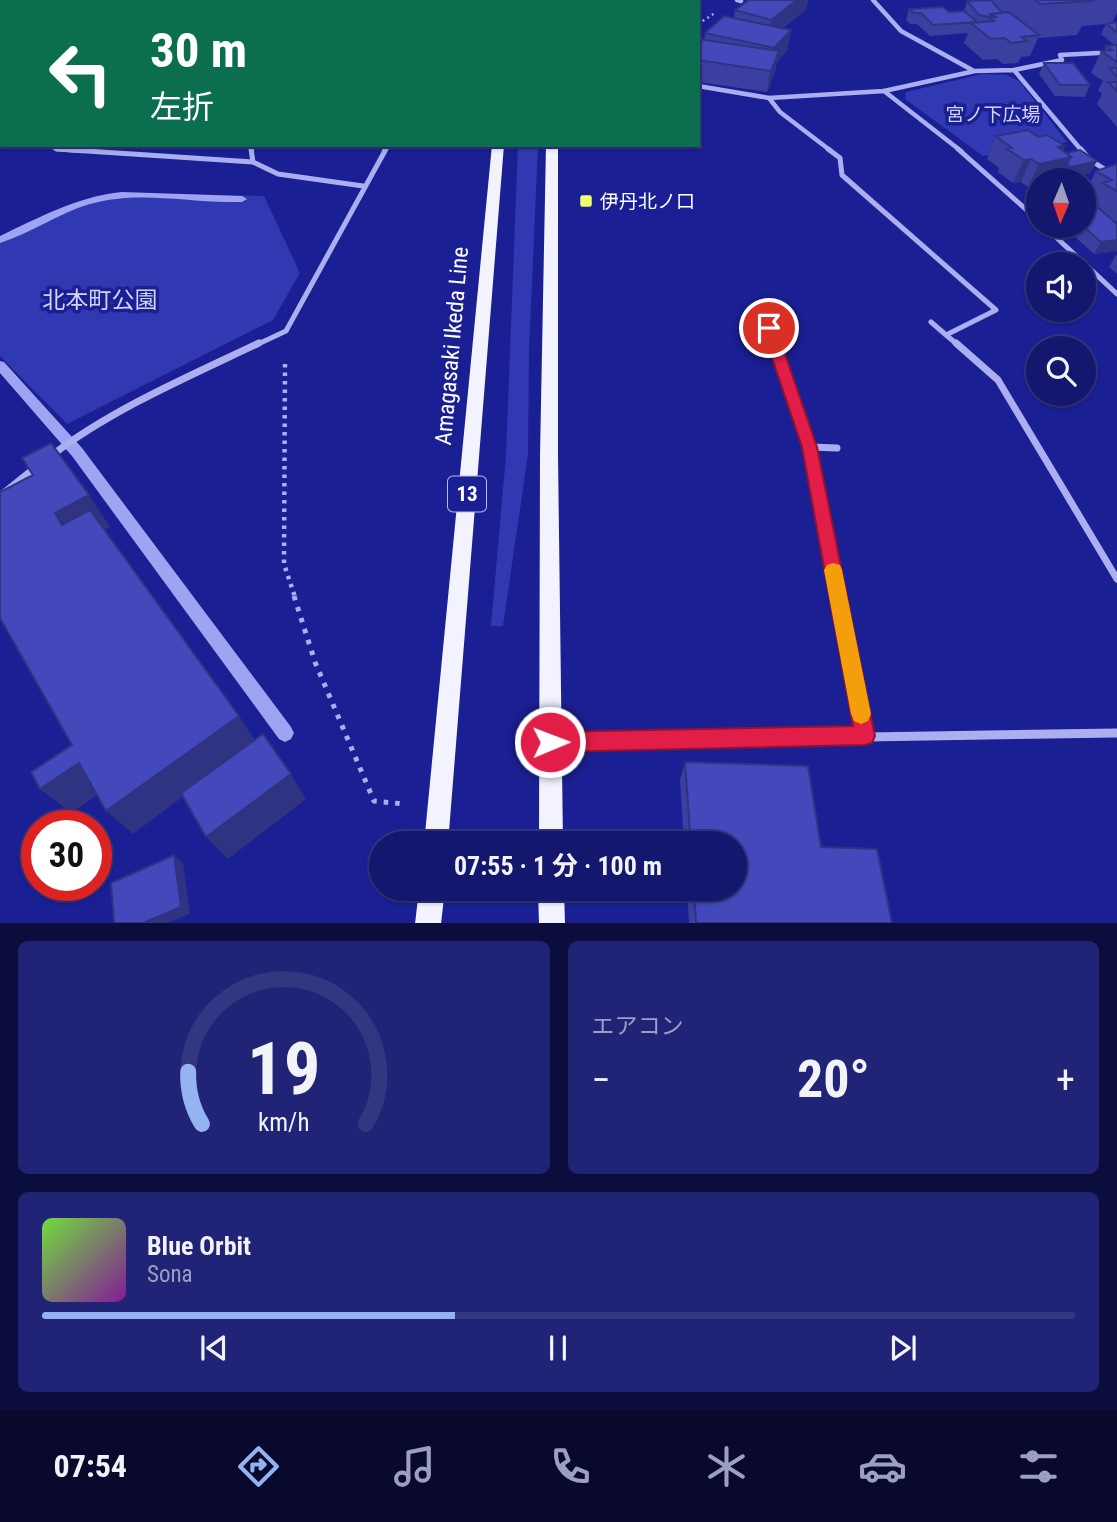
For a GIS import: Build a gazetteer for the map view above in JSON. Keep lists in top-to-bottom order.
{
  "streets": {
    "main road": ["Amagasaki Ikeda Line", "13"]
  },
  "parks": ["宮ノ下広場", "北本町公園"],
  "places": {
    "transit": ["伊丹北ノ口"]
  },
  "north": "bottom",
  "page": {
    "turn": ["30 m", "左折"],
    "limit": "30",
    "trip": "07:55 · 1 分 · 100 m",
    "tile": "エアコン",
    "heat": ["−", "20°", "+"],
    "song": ["Blue Orbit", "Sona"],
    "tabs": "07:54",
    "gauge": ["19", "km/h"]
  }
}
